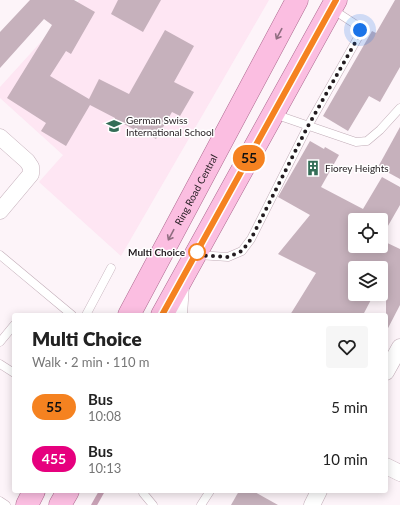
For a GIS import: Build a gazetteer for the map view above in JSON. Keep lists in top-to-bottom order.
{
  "streets": {
    "main road": ["Ring Road Central"]
  },
  "places": {
    "school or university": ["German Swiss International School"],
    "building": ["Fiorey Heights"],
    "other": ["Multi Choice"]
  },
  "lines": ["bus line 55"],
  "page": {
    "on_map": "55",
    "heading": ["Multi Choice", "Walk · 2 min · 110 m"],
    "list": [
      {
        "mark": "55",
        "name": "Bus",
        "note": "10:08",
        "value": "5 min"
      },
      {
        "mark": "455",
        "name": "Bus",
        "note": "10:13",
        "value": "10 min"
      }
    ]
  }
}
